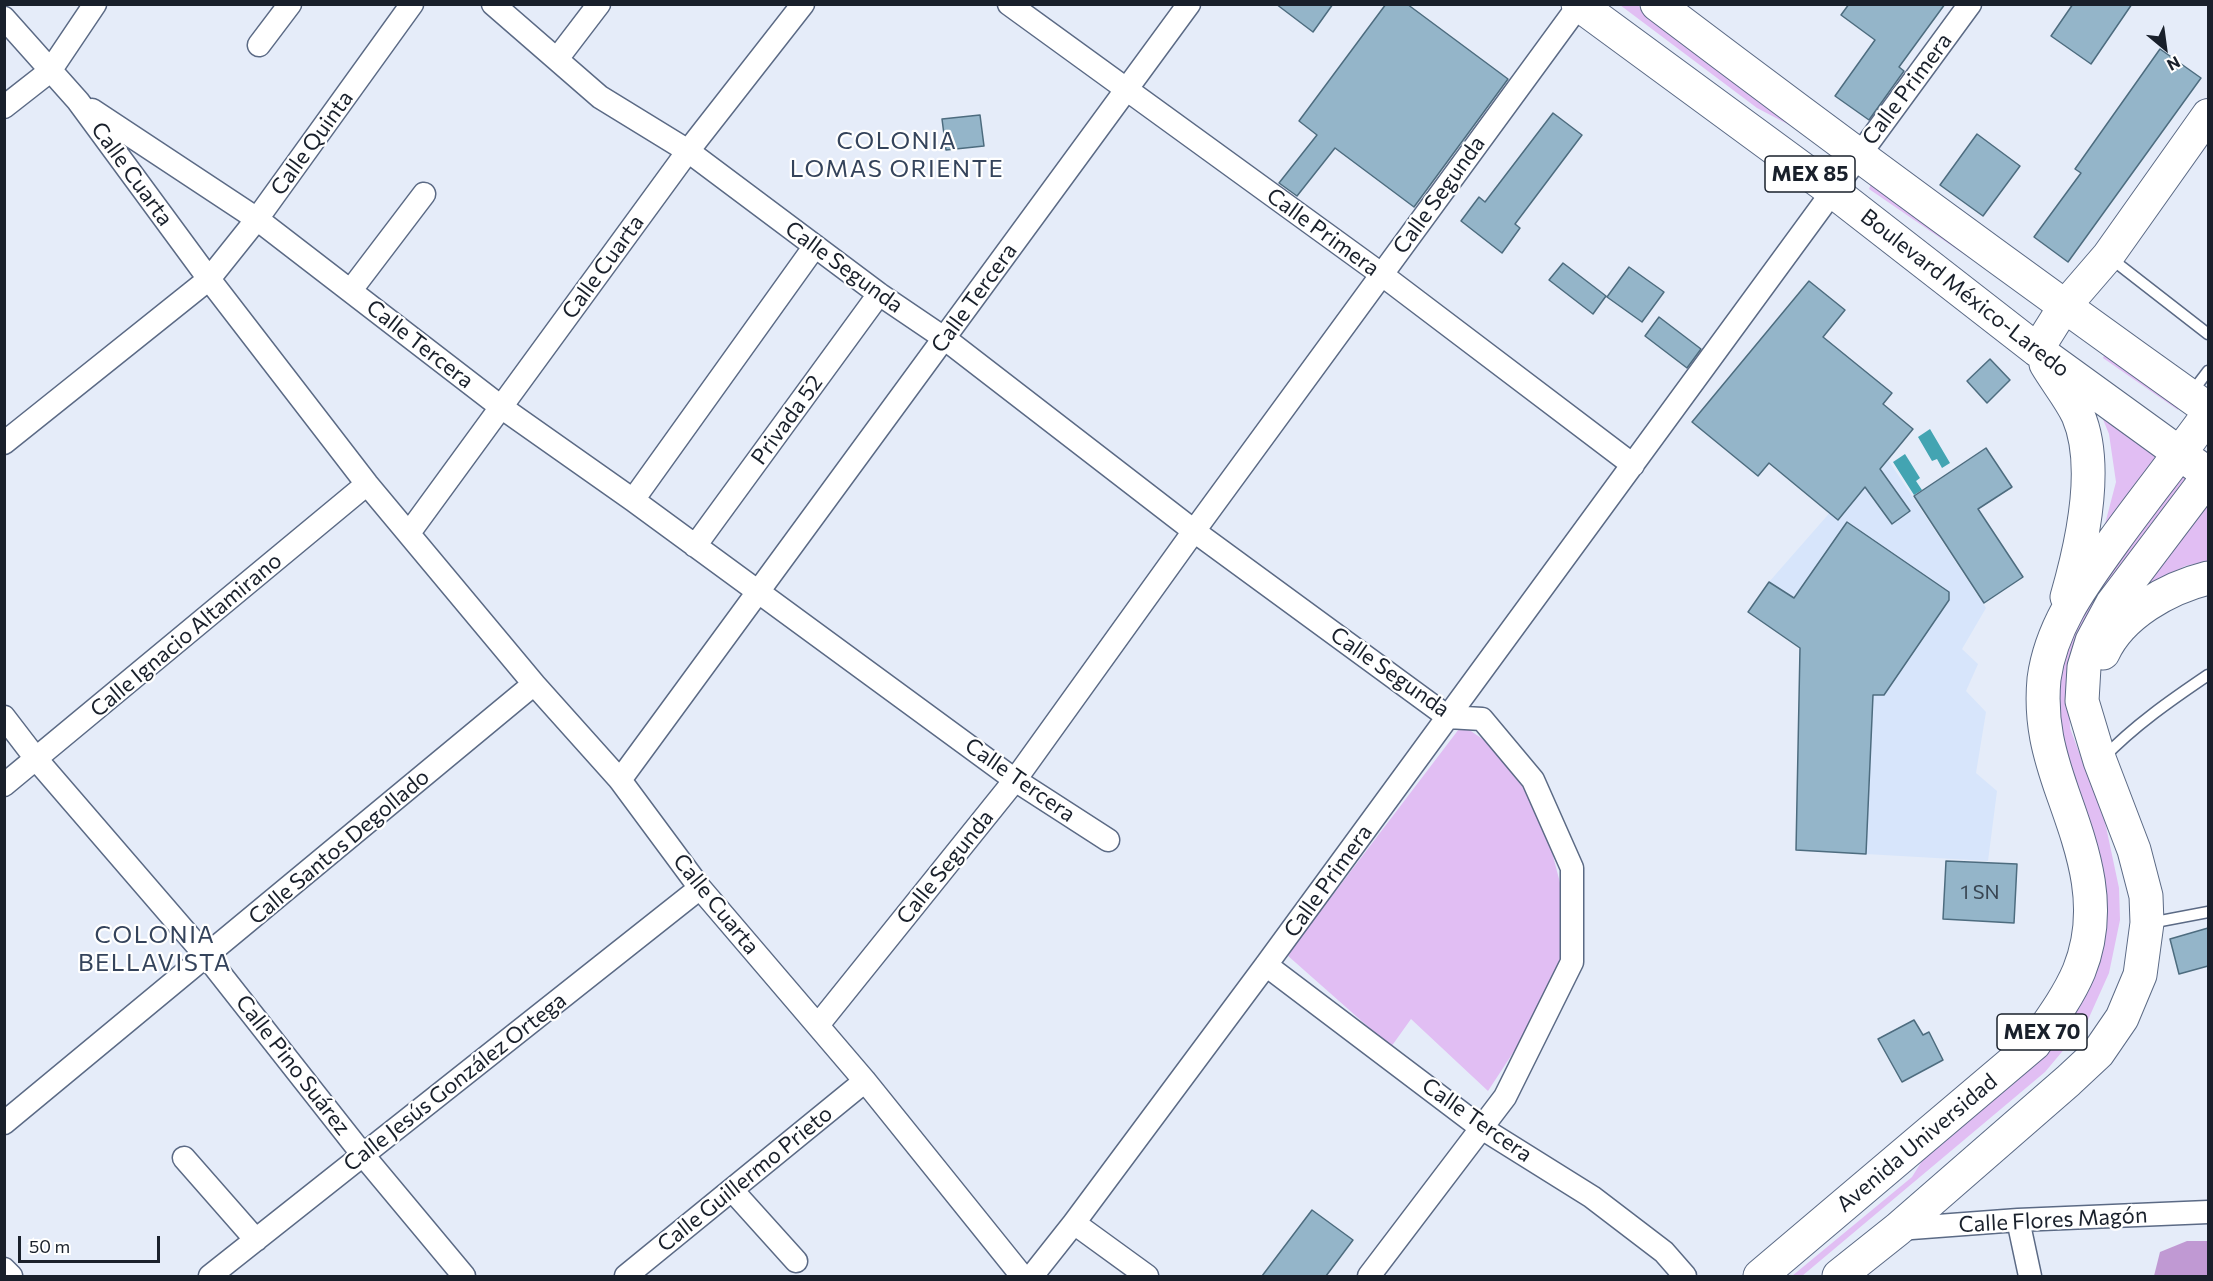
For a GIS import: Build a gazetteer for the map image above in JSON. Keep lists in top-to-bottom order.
{
  "streets": {
    "main road": [
      "MEX 85",
      "Boulevard México-Laredo",
      "MEX 70",
      "Avenida Universidad"
    ],
    "street": [
      "Calle Primera",
      "Calle Quinta",
      "Calle Cuarta",
      "Calle Segunda",
      "Calle Tercera",
      "Privada 52",
      "Calle Ignacio Altamirano",
      "Calle Santos Degollado",
      "Calle Pino Suárez",
      "Calle Jesús González Ortega",
      "Calle Guillermo Prieto",
      "Calle Flores Magón"
    ]
  },
  "crossings": [
    ["Calle Primera", "Calle Segunda"],
    ["Calle Primera", "Boulevard México-Laredo"],
    ["Calle Primera", "Calle Tercera"],
    ["Calle Quinta", "Calle Cuarta"],
    ["Calle Quinta", "Calle Tercera"],
    ["Calle Cuarta", "Calle Segunda"],
    ["Calle Cuarta", "Calle Tercera"],
    ["Calle Cuarta", "Calle Ignacio Altamirano"],
    ["Calle Cuarta", "Calle Santos Degollado"],
    ["Calle Cuarta", "Calle Jesús González Ortega"],
    ["Calle Cuarta", "Calle Guillermo Prieto"],
    ["Calle Segunda", "Boulevard México-Laredo"],
    ["Calle Segunda", "Calle Tercera"],
    ["Calle Segunda", "Privada 52"],
    ["Boulevard México-Laredo", "MEX 70"],
    ["Boulevard México-Laredo", "Avenida Universidad"],
    ["Calle Tercera", "Privada 52"],
    ["Calle Ignacio Altamirano", "Calle Pino Suárez"],
    ["Calle Santos Degollado", "Calle Pino Suárez"],
    ["MEX 70", "Calle Flores Magón"],
    ["Calle Pino Suárez", "Calle Jesús González Ortega"]
  ],
  "districts": ["COLONIA LOMAS ORIENTE", "COLONIA BELLAVISTA"],
  "house_numbers": ["1 SN"],
  "scale_bar": "50 m",
  "north": "bottom right"
}
